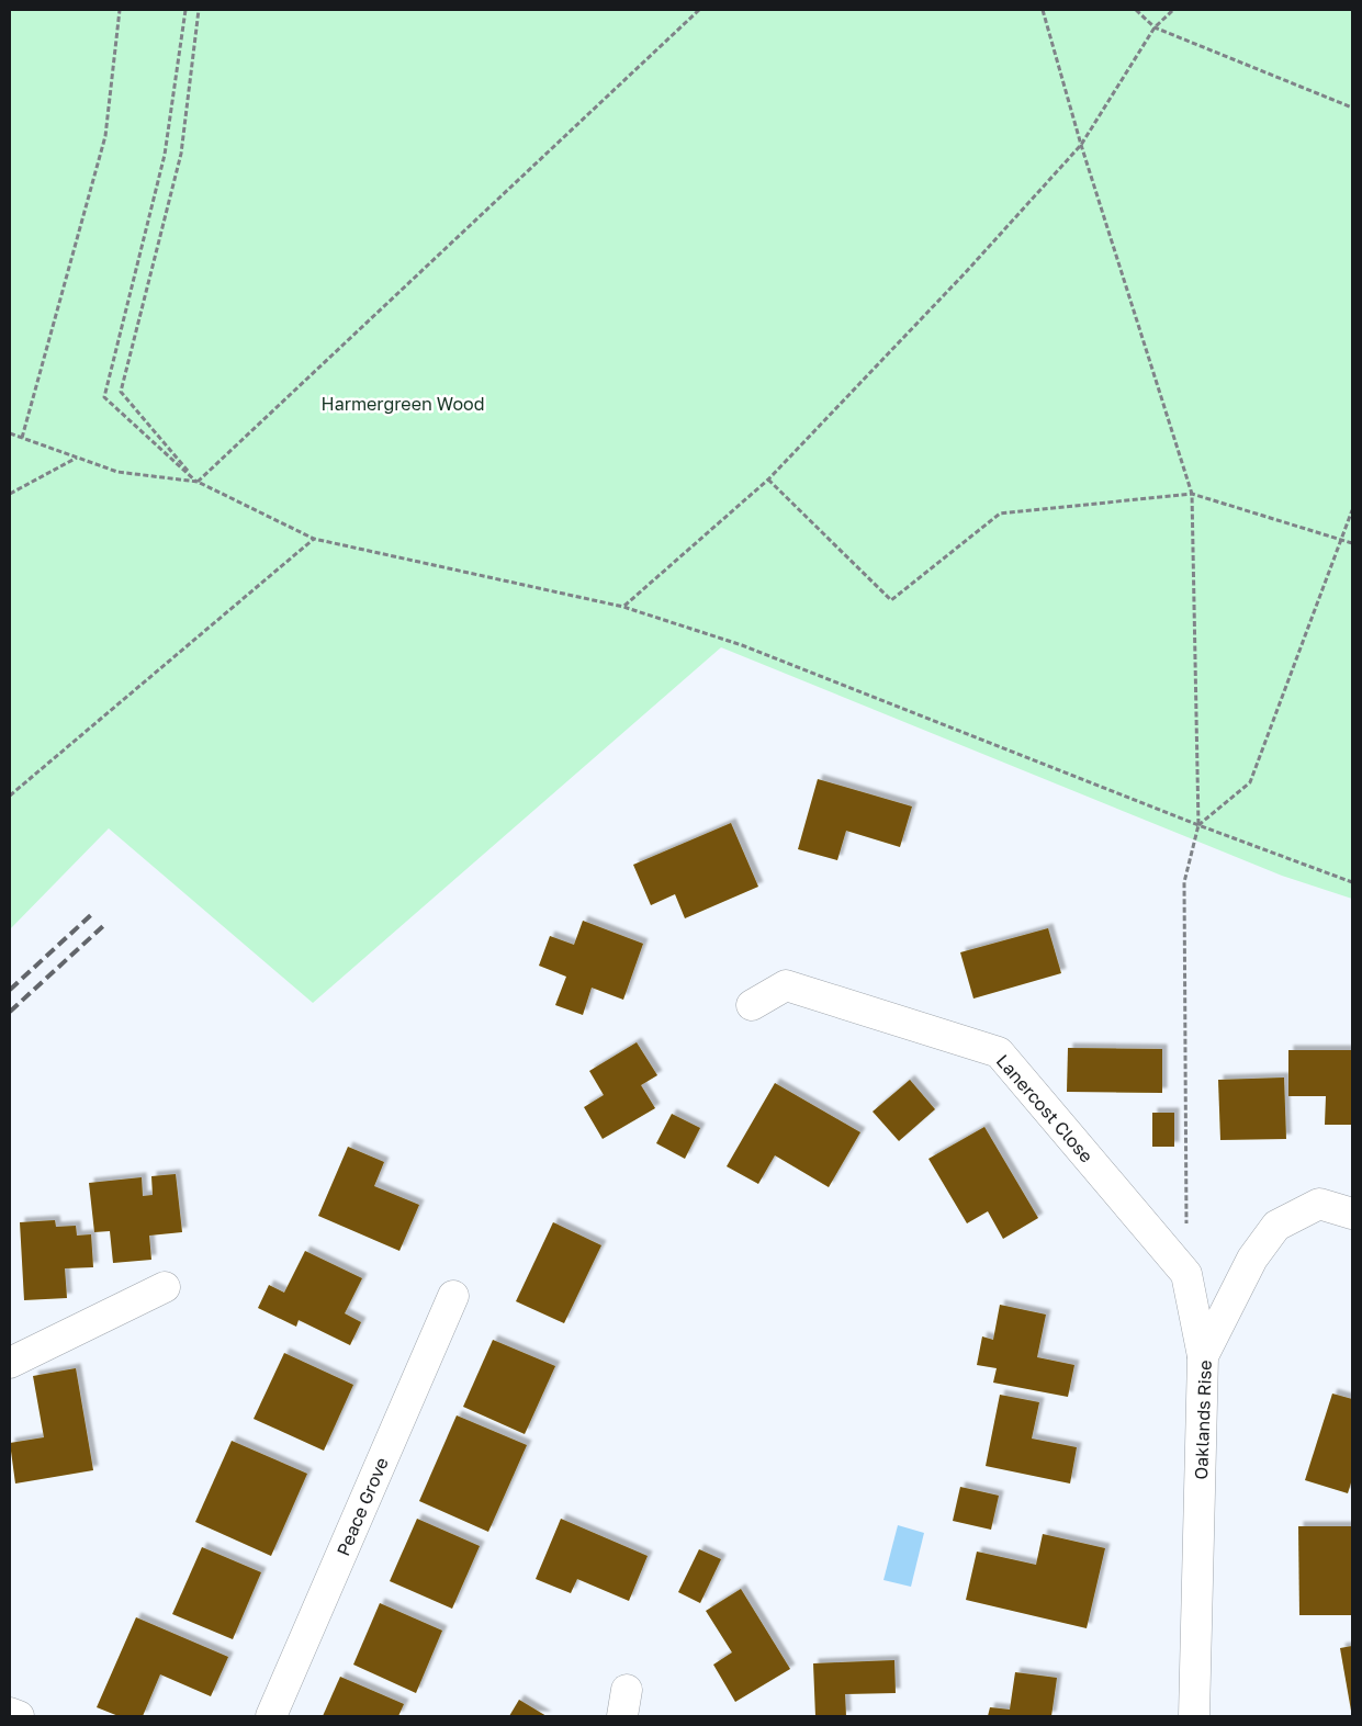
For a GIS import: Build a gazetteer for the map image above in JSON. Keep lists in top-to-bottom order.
{
  "streets": {
    "street": ["Lanercost Close", "Oaklands Rise", "Peace Grove"]
  },
  "crossings": [
    ["Lanercost Close", "Oaklands Rise"]
  ],
  "parks": ["Harmergreen Wood"]
}
